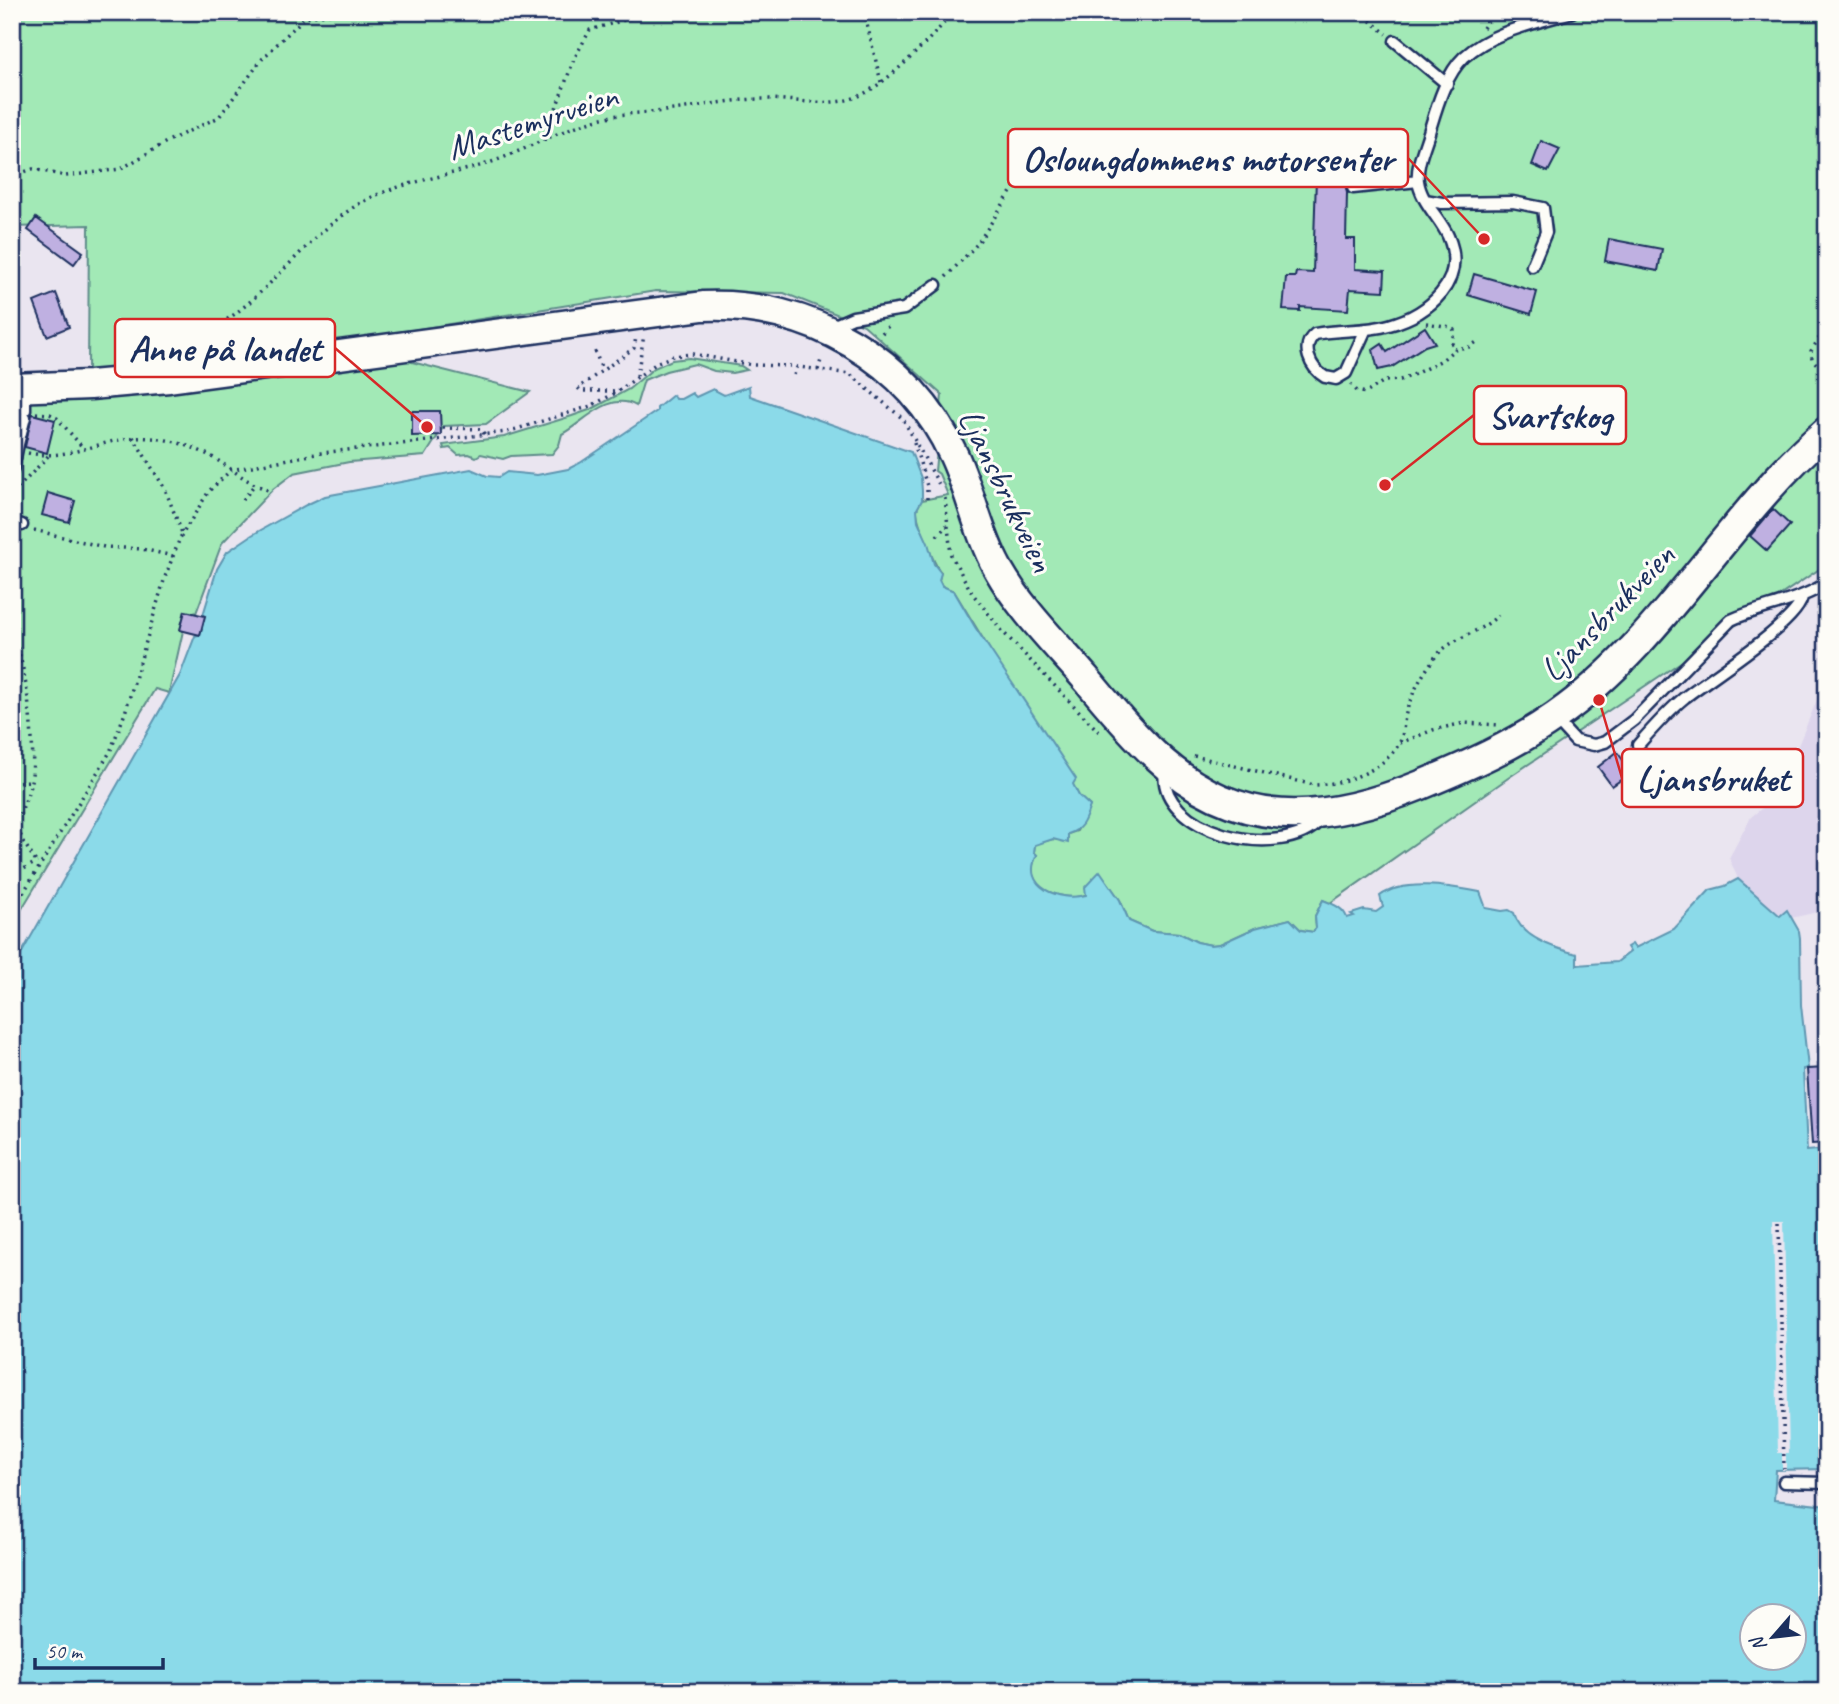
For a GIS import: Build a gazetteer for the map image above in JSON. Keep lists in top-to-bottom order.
{
  "streets": {
    "main road": ["Ljansbrukveien"],
    "path": ["Mastemyrveien"]
  },
  "crossings": [
    ["Mastemyrveien", "Ljansbrukveien"]
  ],
  "places": [
    "Osloungdommens motorsenter",
    "Anne på landet",
    "Svartskog",
    "Ljansbruket"
  ],
  "scale_bar": "50 m",
  "north": "bottom left"
}
